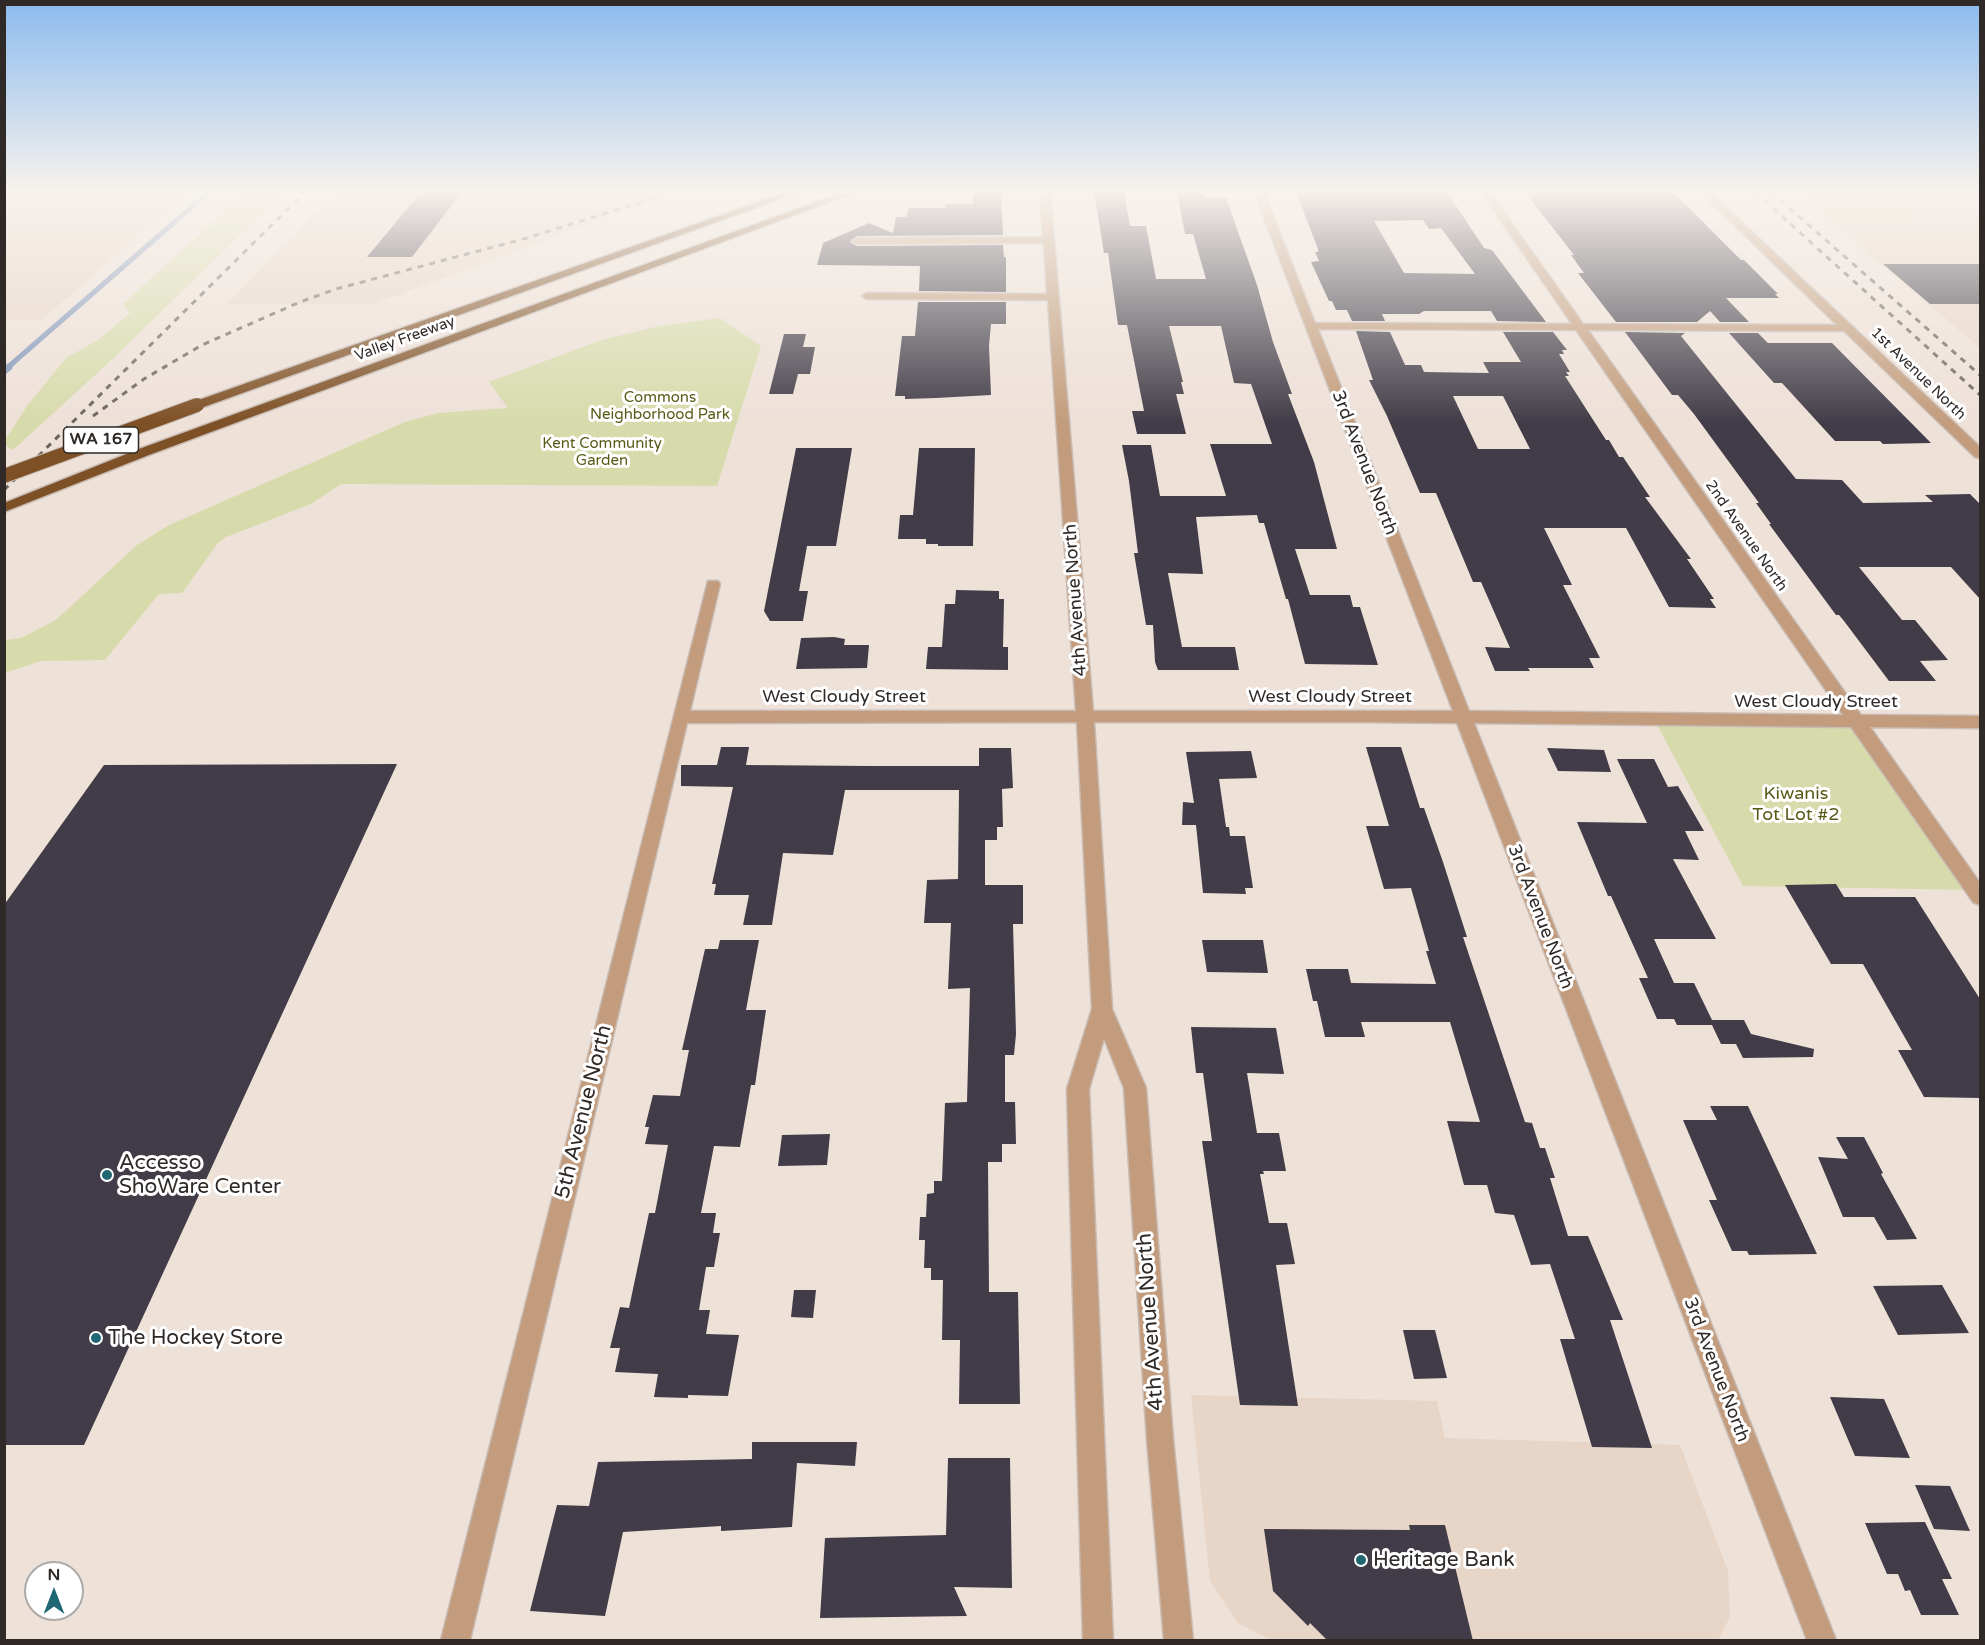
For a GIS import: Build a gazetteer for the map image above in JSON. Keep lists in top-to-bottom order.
{
  "streets": {
    "highway": ["Valley Freeway", "WA 167"],
    "street": [
      "1st Avenue North",
      "3rd Avenue North",
      "2nd Avenue North",
      "4th Avenue North",
      "West Cloudy Street",
      "5th Avenue North"
    ]
  },
  "crossings": [
    ["3rd Avenue North", "West Cloudy Street"],
    ["2nd Avenue North", "West Cloudy Street"],
    ["4th Avenue North", "West Cloudy Street"],
    ["West Cloudy Street", "5th Avenue North"]
  ],
  "parks": ["Commons Neighborhood Park", "Kent Community Garden", "Kiwanis Tot Lot #2"],
  "places": ["Accesso ShoWare Center", "The Hockey Store", "Heritage Bank"],
  "north": "top"
}
